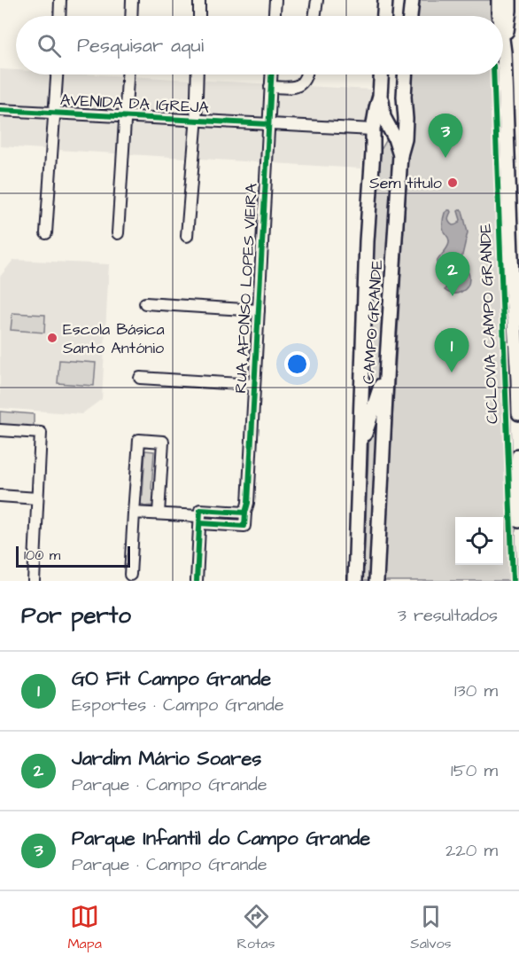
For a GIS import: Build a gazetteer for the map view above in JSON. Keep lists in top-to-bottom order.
{
  "streets": {
    "main road": ["CAMPO GRANDE"],
    "street": ["AVENIDA DA IGREJA", "RUA AFONSO LOPES VIEIRA"],
    "cycle path": ["CICLOVIA CAMPO GRANDE"]
  },
  "crossings": [
    ["AVENIDA DA IGREJA", "RUA AFONSO LOPES VIEIRA"],
    ["AVENIDA DA IGREJA", "CAMPO GRANDE"]
  ],
  "places": ["Sem título", "Escola Básica Santo António"],
  "scale_bar": "100 m",
  "page": {
    "search": "Pesquisar aqui",
    "pins": ["3", "2", "1"],
    "scale": "100 m",
    "heading": ["Por perto", "3 resultados"],
    "list": [
      {
        "mark": "1",
        "name": "GO Fit Campo Grande",
        "note": "Esportes · Campo Grande",
        "value": "130 m"
      },
      {
        "mark": "2",
        "name": "Jardim Mário Soares",
        "note": "Parque · Campo Grande",
        "value": "150 m"
      },
      {
        "mark": "3",
        "name": "Parque Infantil do Campo Grande",
        "note": "Parque · Campo Grande",
        "value": "220 m"
      }
    ],
    "nav": ["Mapa", "Rotas", "Salvos"]
  }
}
